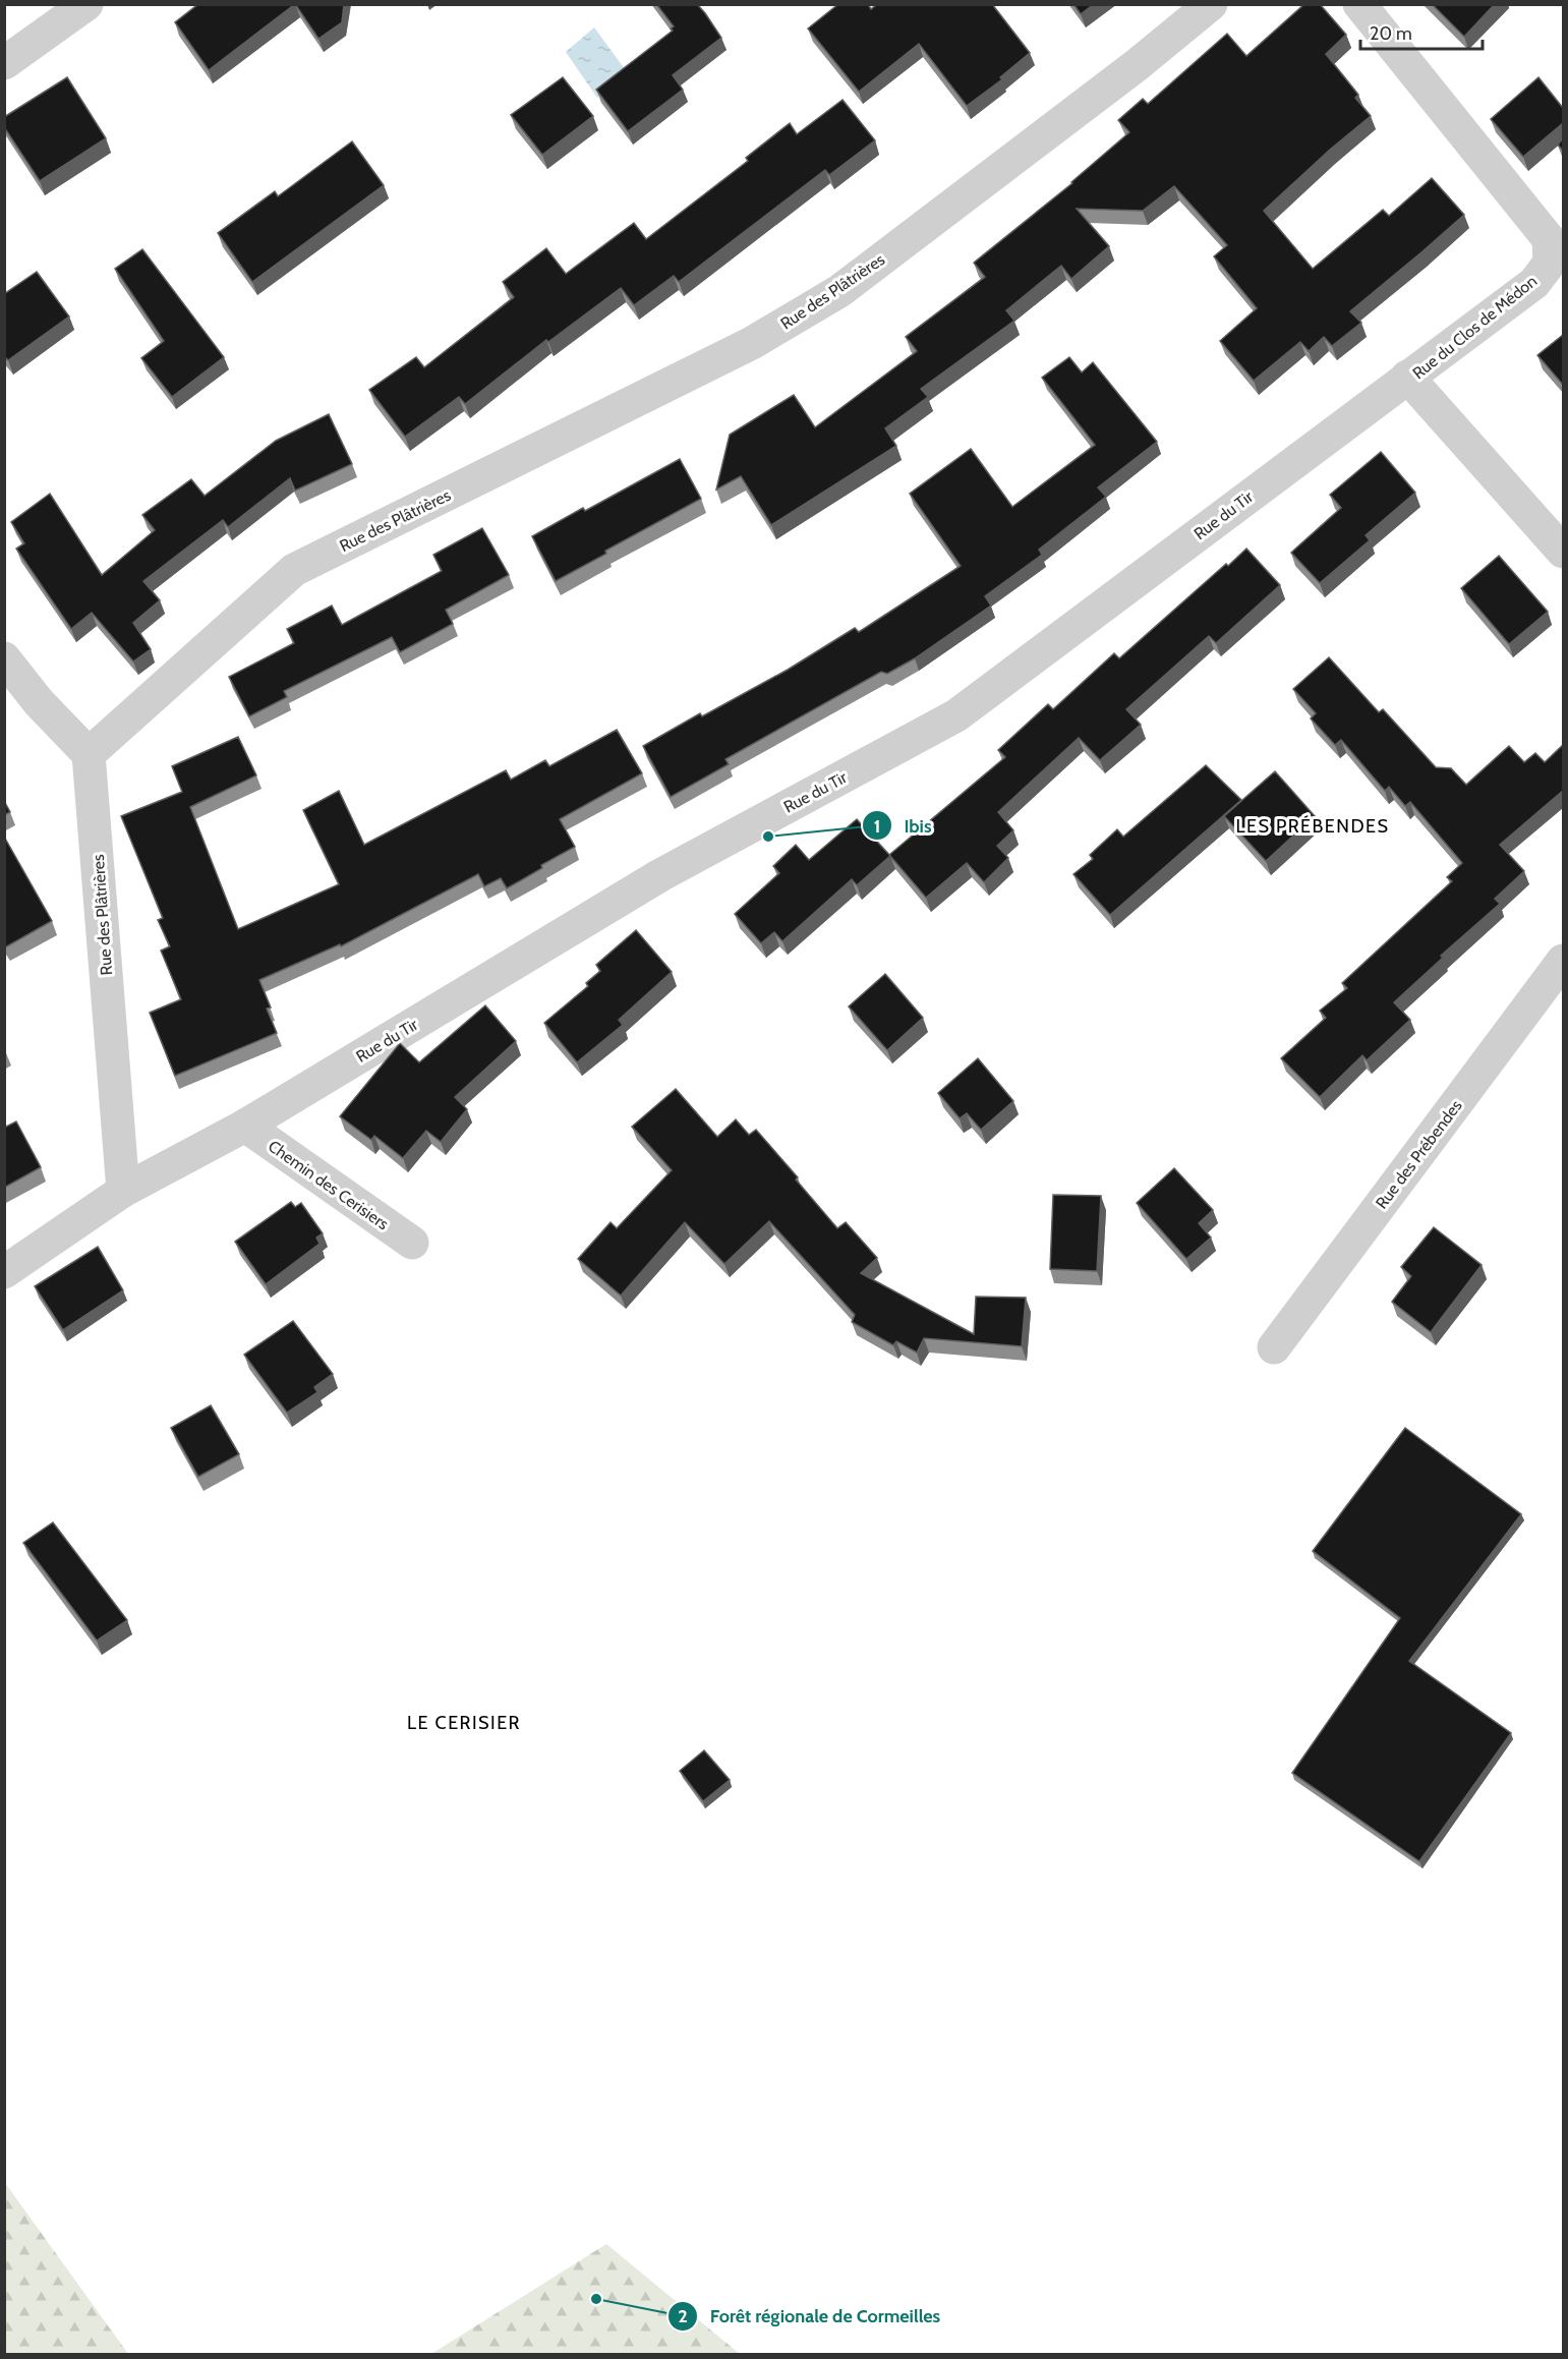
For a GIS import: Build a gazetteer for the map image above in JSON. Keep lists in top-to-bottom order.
{
  "streets": {
    "street": [
      "Rue des Plâtrières",
      "Rue du Clos de Médon",
      "Rue du Tir",
      "Rue des Prébendes",
      "Chemin des Cerisiers"
    ]
  },
  "crossings": [
    ["Rue des Plâtrières", "Rue du Tir"],
    ["Rue du Clos de Médon", "Rue du Tir"],
    ["Rue du Tir", "Chemin des Cerisiers"]
  ],
  "districts": ["LES PRÉBENDES", "LE CERISIER"],
  "places": ["Ibis", "Forêt régionale de Cormeilles"],
  "scale_bar": "20 m"
}
